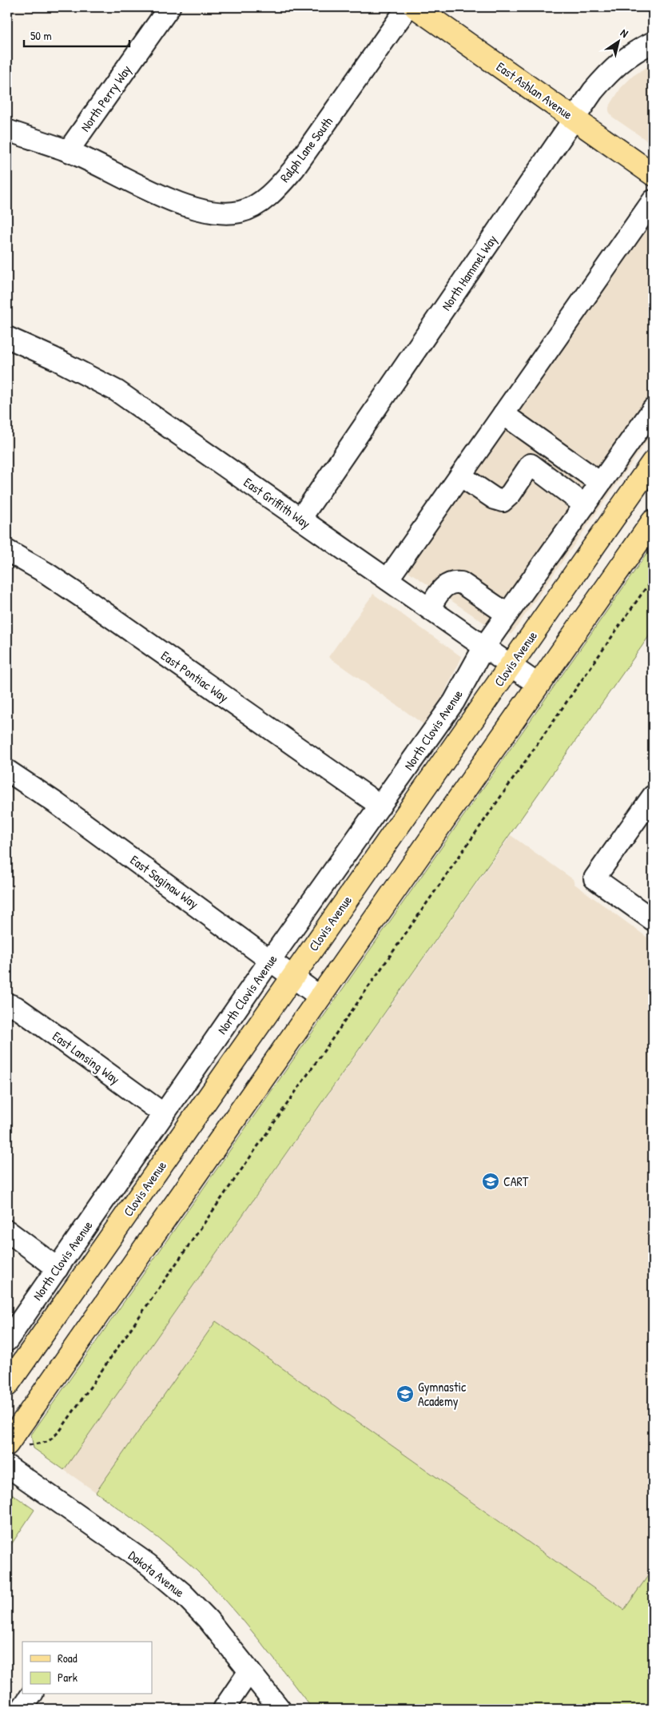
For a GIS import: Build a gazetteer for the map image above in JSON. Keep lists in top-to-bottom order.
{
  "streets": {
    "main road": ["East Ashlan Avenue", "Clovis Avenue"],
    "street": [
      "North Perry Way",
      "Ralph Lane South",
      "North Hammel Way",
      "East Griffith Way",
      "East Pontiac Way",
      "North Clovis Avenue",
      "East Saginaw Way",
      "East Lansing Way",
      "Dakota Avenue"
    ]
  },
  "crossings": [
    ["East Ashlan Avenue", "North Hammel Way"],
    ["North Perry Way", "Ralph Lane South"],
    ["North Hammel Way", "East Griffith Way"],
    ["East Griffith Way", "Clovis Avenue"],
    ["East Griffith Way", "North Clovis Avenue"],
    ["Clovis Avenue", "East Saginaw Way"],
    ["East Pontiac Way", "North Clovis Avenue"],
    ["North Clovis Avenue", "East Saginaw Way"],
    ["North Clovis Avenue", "East Lansing Way"]
  ],
  "places": {
    "school or university": ["CART", "Gymnastic Academy"]
  },
  "legend": ["Road", "Park"],
  "scale_bar": "50 m",
  "north": "top right"
}
